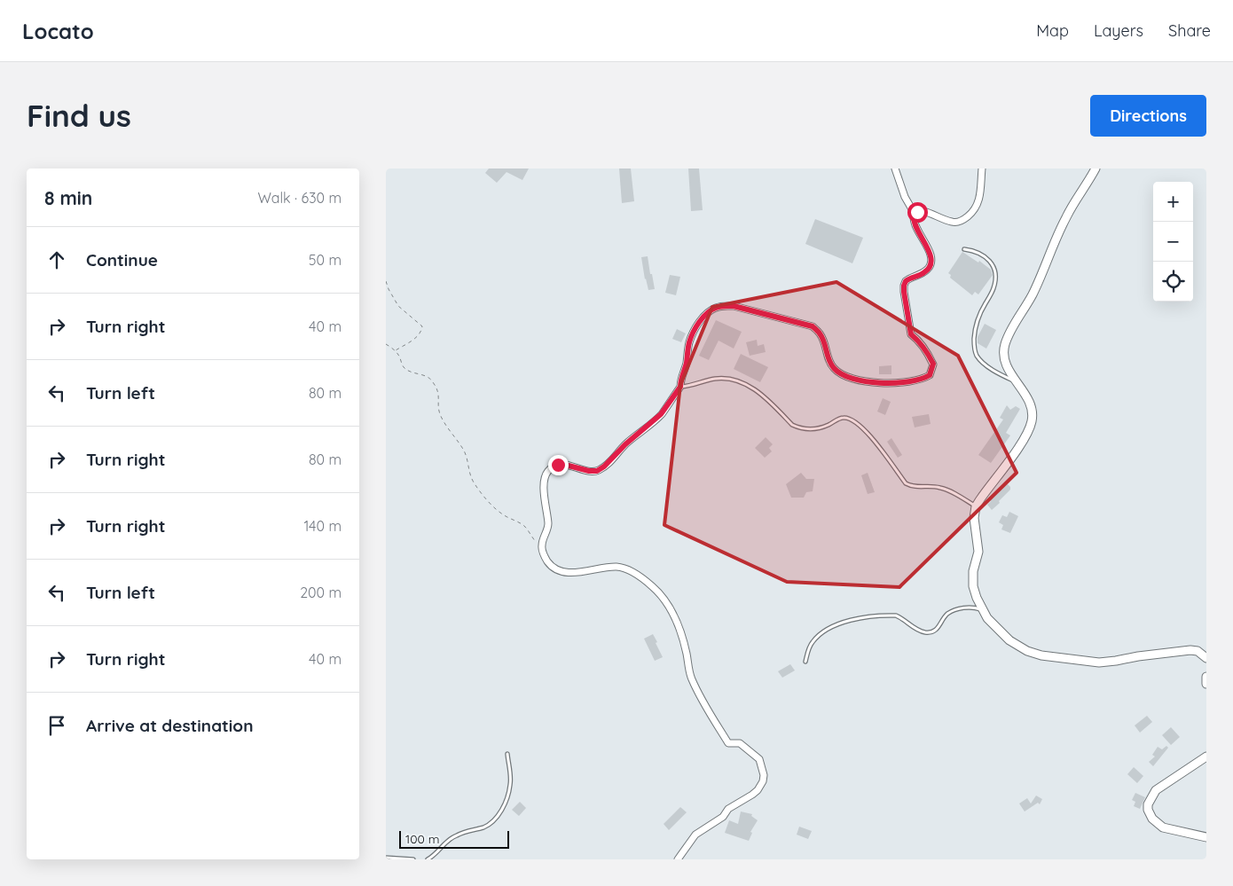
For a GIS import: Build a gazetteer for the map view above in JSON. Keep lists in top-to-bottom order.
{
  "scale_bar": "100 m",
  "page": {
    "header": "Locato",
    "nav": ["Map", "Layers", "Share"],
    "buttons": "Directions",
    "title": "Find us",
    "heading": ["8 min", "Walk · 630 m"],
    "map_buttons": ["+", "−"],
    "list": [
      ["Continue", "50 m"],
      ["Turn right", "40 m"],
      ["Turn left", "80 m"],
      ["Turn right", "80 m"],
      ["Turn right", "140 m"],
      ["Turn left", "200 m"],
      ["Turn right", "40 m"],
      "Arrive at destination"
    ],
    "scale": "100 m"
  }
}
